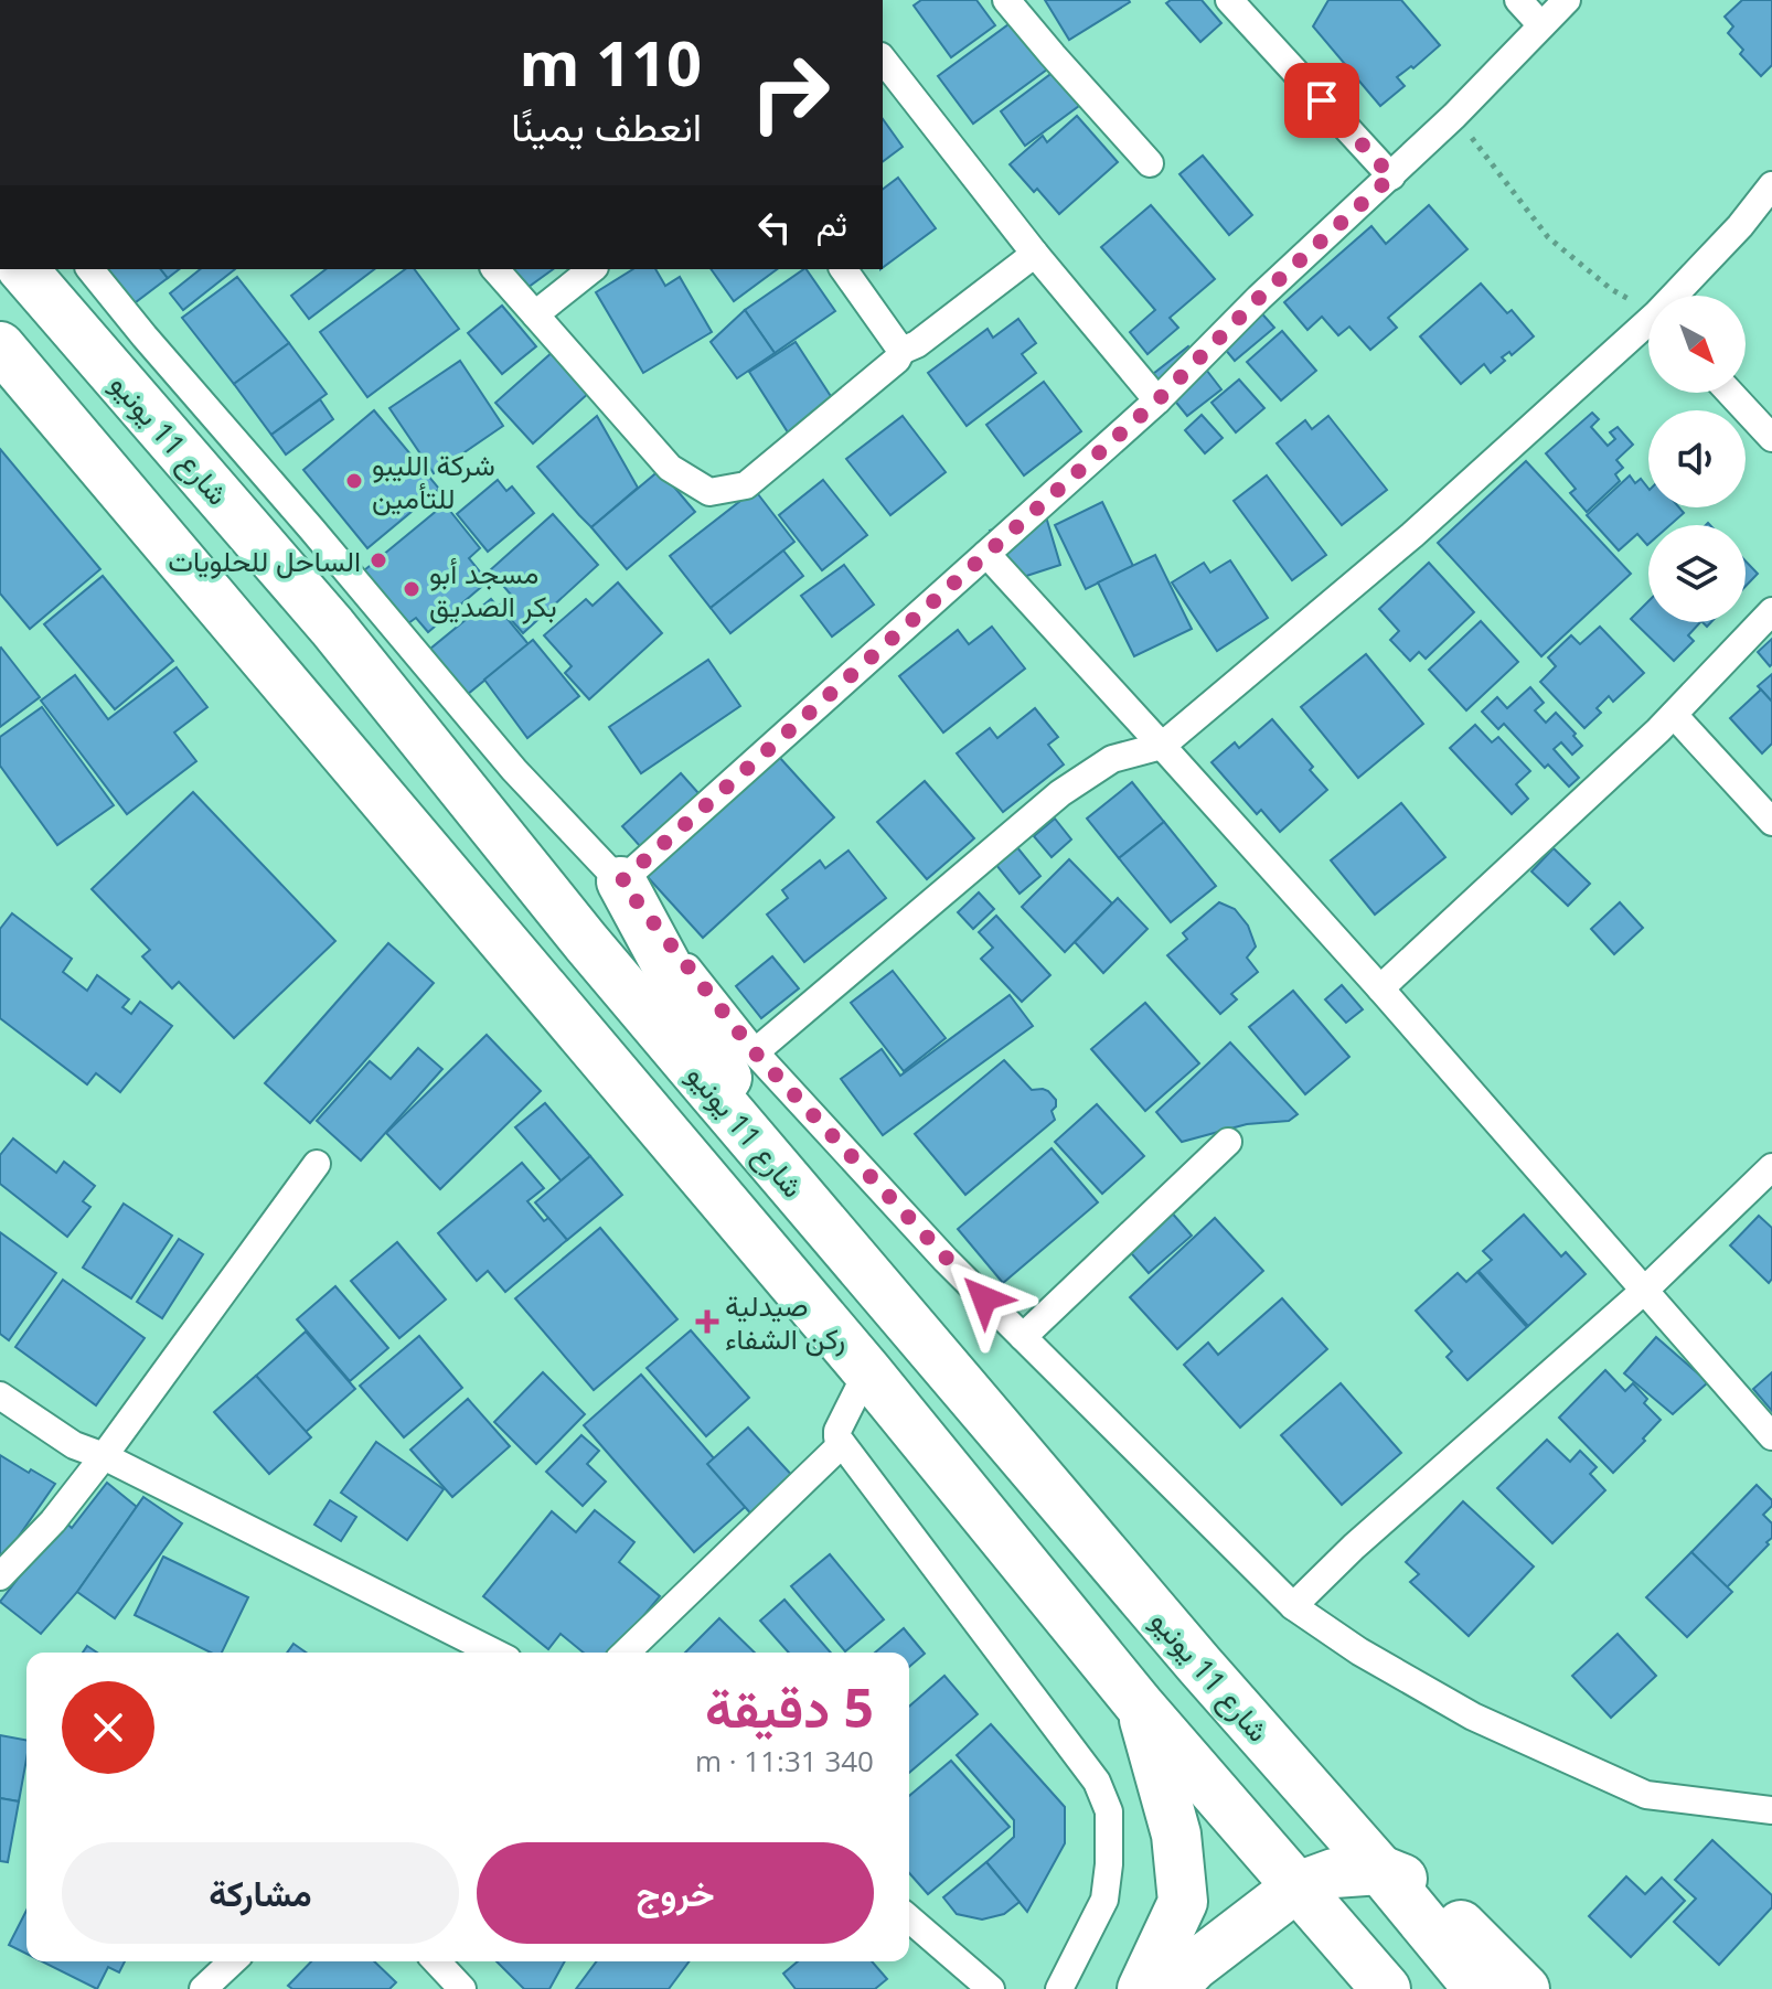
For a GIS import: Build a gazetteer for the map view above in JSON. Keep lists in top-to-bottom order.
{
  "streets": {
    "highway": ["شارع 11 يونيو"]
  },
  "places": {
    "other": ["شركة الليبو للتأمين", "الساحل للحلويات", "مسجد أبو بكر الصديق"],
    "health": ["صيدلية ركن الشفاء"]
  },
  "north": "bottom right",
  "page": {
    "turn": ["110 m", "انعطف يمينًا"],
    "then": "ثم",
    "heading": ["5 دقيقة", "340 m · 11:31"],
    "buttons": ["خروج", "مشاركة"]
  }
}
